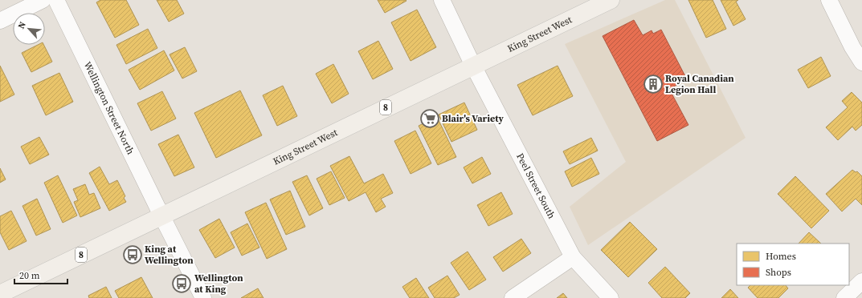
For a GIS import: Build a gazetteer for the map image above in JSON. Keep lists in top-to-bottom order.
{
  "streets": {
    "main road": ["King Street West", "8"],
    "street": ["Wellington Street North", "Peel Street South"]
  },
  "crossings": [
    ["King Street West", "Wellington Street North"],
    ["King Street West", "Peel Street South"]
  ],
  "places": {
    "building": ["Royal Canadian Legion Hall"],
    "supermarket": ["Blair's Variety"],
    "bus stop": ["King at Wellington", "Wellington at King"]
  },
  "legend": ["Homes", "Shops"],
  "scale_bar": "20 m",
  "north": "top left"
}
